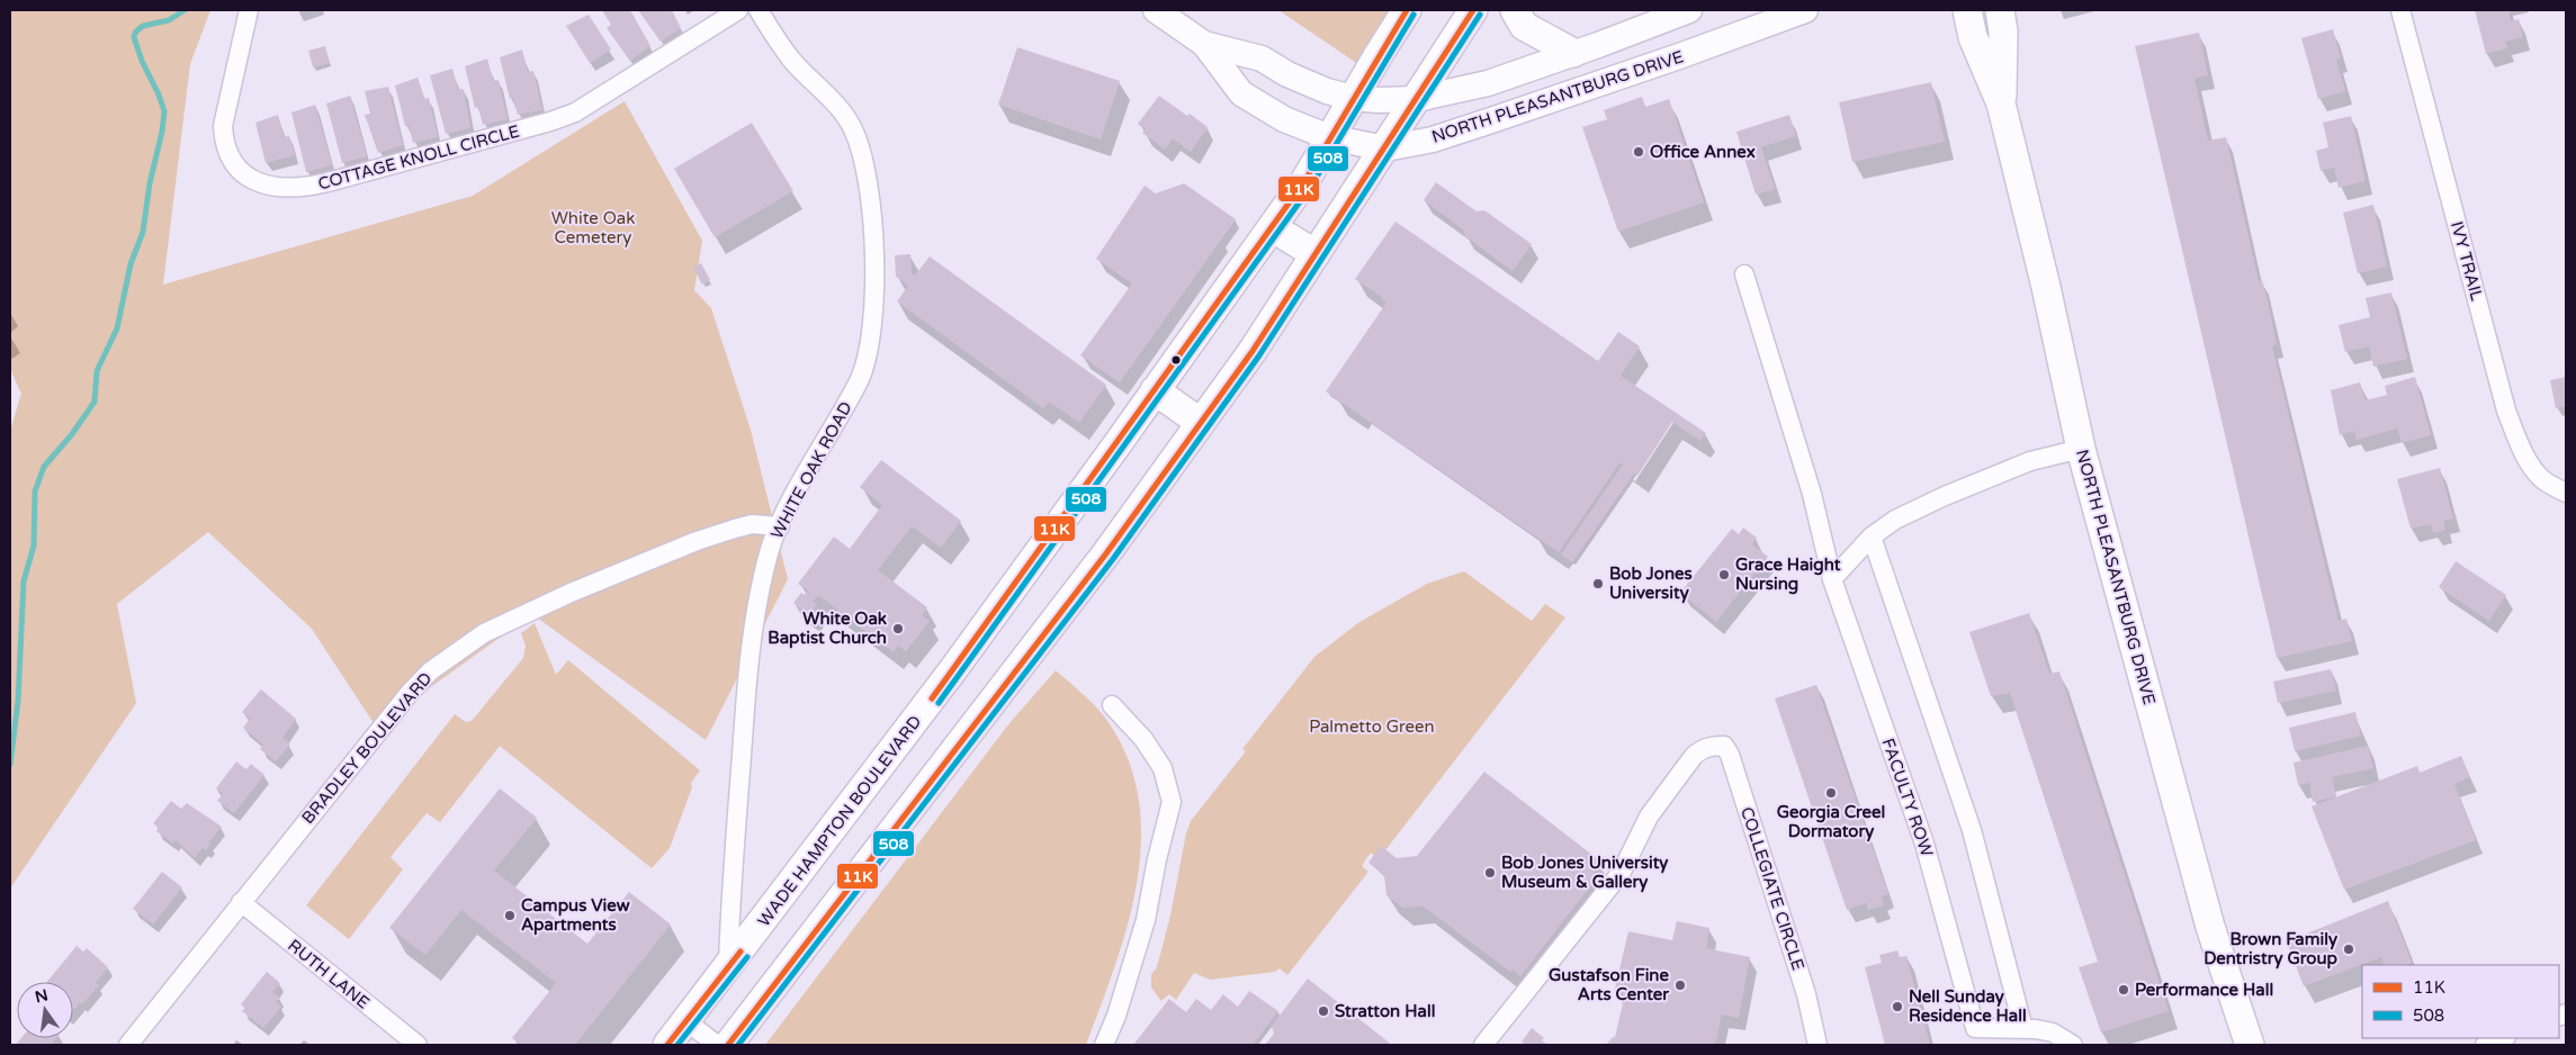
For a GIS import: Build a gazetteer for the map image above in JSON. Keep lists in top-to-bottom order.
{
  "streets": {
    "main road": ["NORTH PLEASANTBURG DRIVE", "WADE HAMPTON BOULEVARD"],
    "street": [
      "COTTAGE KNOLL CIRCLE",
      "IVY TRAIL",
      "WHITE OAK ROAD",
      "BRADLEY BOULEVARD",
      "FACULTY ROW",
      "COLLEGIATE CIRCLE",
      "RUTH LANE"
    ]
  },
  "crossings": [
    ["NORTH PLEASANTBURG DRIVE", "WADE HAMPTON BOULEVARD"],
    ["WHITE OAK ROAD", "BRADLEY BOULEVARD"],
    ["WHITE OAK ROAD", "WADE HAMPTON BOULEVARD"],
    ["BRADLEY BOULEVARD", "RUTH LANE"]
  ],
  "parks": ["White Oak Cemetery", "Palmetto Green"],
  "places": [
    "Office Annex",
    "Grace Haight Nursing",
    "Bob Jones University",
    "White Oak Baptist Church",
    "Georgia Creel Dormatory",
    "Bob Jones University Museum & Gallery",
    "Campus View Apartments",
    "Brown Family Dentristry Group",
    "Gustafson Fine Arts Center",
    "Performance Hall",
    "Nell Sunday Residence Hall",
    "Stratton Hall"
  ],
  "lines": ["transit line 11K", "transit line 508"],
  "legend": ["11K", "508"],
  "north": "top"
}
